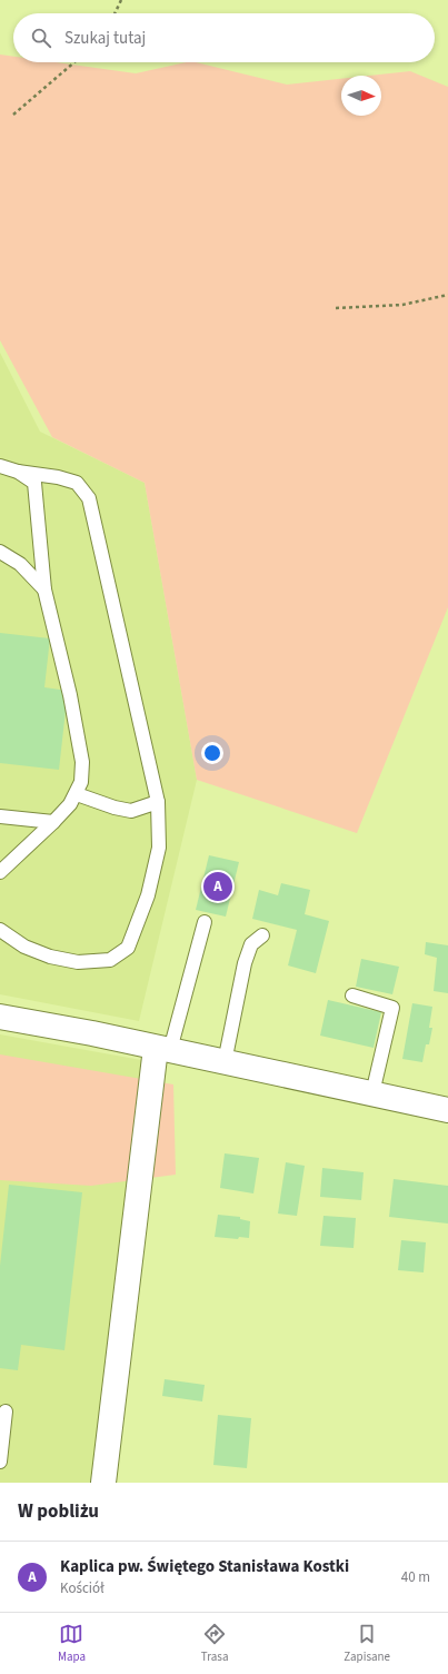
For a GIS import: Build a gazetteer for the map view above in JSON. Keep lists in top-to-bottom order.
{
  "north": "right",
  "page": {
    "search": "Szukaj tutaj",
    "pins": "A",
    "heading": "W pobliżu",
    "list": [
      {
        "mark": "A",
        "name": "Kaplica pw. Świętego Stanisława Kostki",
        "note": "Kościół",
        "value": "40 m"
      }
    ],
    "nav": ["Mapa", "Trasa", "Zapisane"]
  }
}
